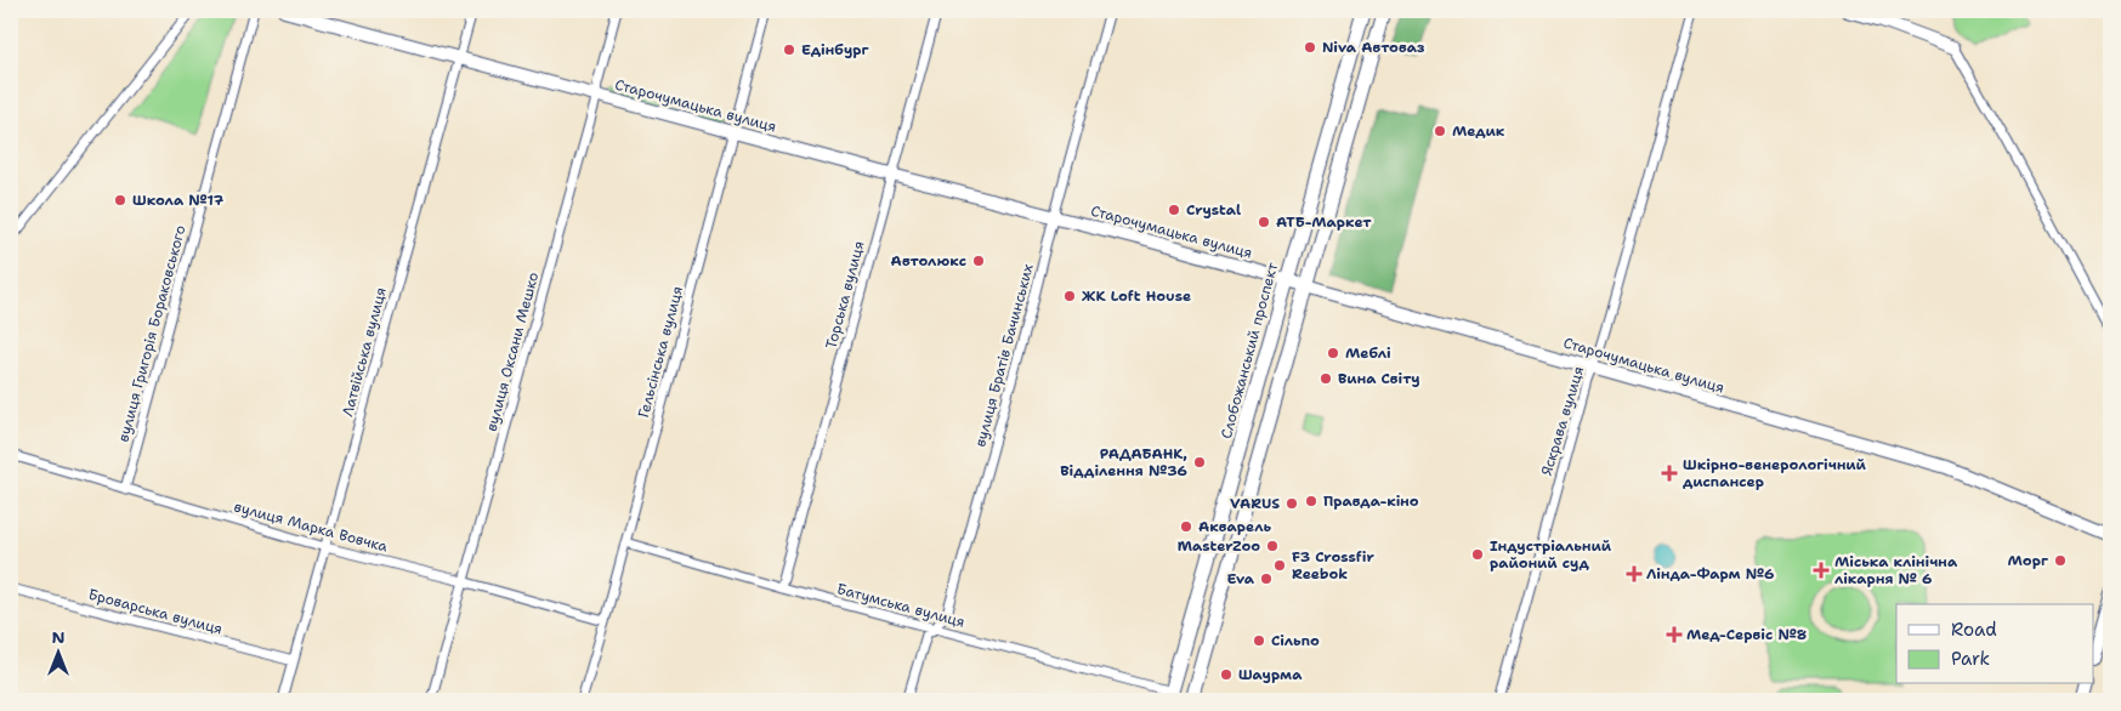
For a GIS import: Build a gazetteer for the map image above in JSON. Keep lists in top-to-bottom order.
{
  "streets": {
    "main road": ["Слобожанський проспект"],
    "street": [
      "Старочумацька вулиця",
      "Торська вулиця",
      "вулиця Григорія Бораковського",
      "Латвійська вулиця",
      "вулиця Оксани Мешко",
      "Гельсінська вулиця",
      "вулиця Братів Бачинських",
      "Яскрава вулиця",
      "вулиця Марка Вовчка",
      "Батумська вулиця",
      "Броварська вулиця"
    ]
  },
  "crossings": [
    ["Старочумацька вулиця", "Торська вулиця"],
    ["Старочумацька вулиця", "Слобожанський проспект"],
    ["Старочумацька вулиця", "Латвійська вулиця"],
    ["Старочумацька вулиця", "вулиця Оксани Мешко"],
    ["Старочумацька вулиця", "Гельсінська вулиця"],
    ["Старочумацька вулиця", "вулиця Братів Бачинських"],
    ["Старочумацька вулиця", "Яскрава вулиця"],
    ["Торська вулиця", "Батумська вулиця"],
    ["вулиця Григорія Бораковського", "вулиця Марка Вовчка"],
    ["Слобожанський проспект", "Батумська вулиця"],
    ["Латвійська вулиця", "вулиця Марка Вовчка"],
    ["Латвійська вулиця", "Броварська вулиця"],
    ["вулиця Оксани Мешко", "вулиця Марка Вовчка"],
    ["Гельсінська вулиця", "вулиця Марка Вовчка"],
    ["Гельсінська вулиця", "Батумська вулиця"],
    ["вулиця Братів Бачинських", "Батумська вулиця"]
  ],
  "places": {
    "other": [
      "Niva Автоваз",
      "Едінбург",
      "Медик",
      "Школа №17",
      "Crystal",
      "АТБ-Маркет",
      "Автолюкс",
      "ЖК Loft House",
      "Меблі",
      "Вина Світу",
      "РАДАБАНК, Відділення №36",
      "Правда-кіно",
      "VARUS",
      "Акварель",
      "MasterZoo",
      "Індустріальний районий суд",
      "Морг",
      "F3 Crossfir Reebok",
      "Eva",
      "Сільпо",
      "Шаурма"
    ],
    "health": [
      "Шкірно-венерологічний диспансер",
      "Міська клінічна лікарня № 6",
      "Лінда-Фарм №6",
      "Мед-Сервіс №8"
    ]
  },
  "legend": ["Road", "Park"],
  "north": "top"
}
